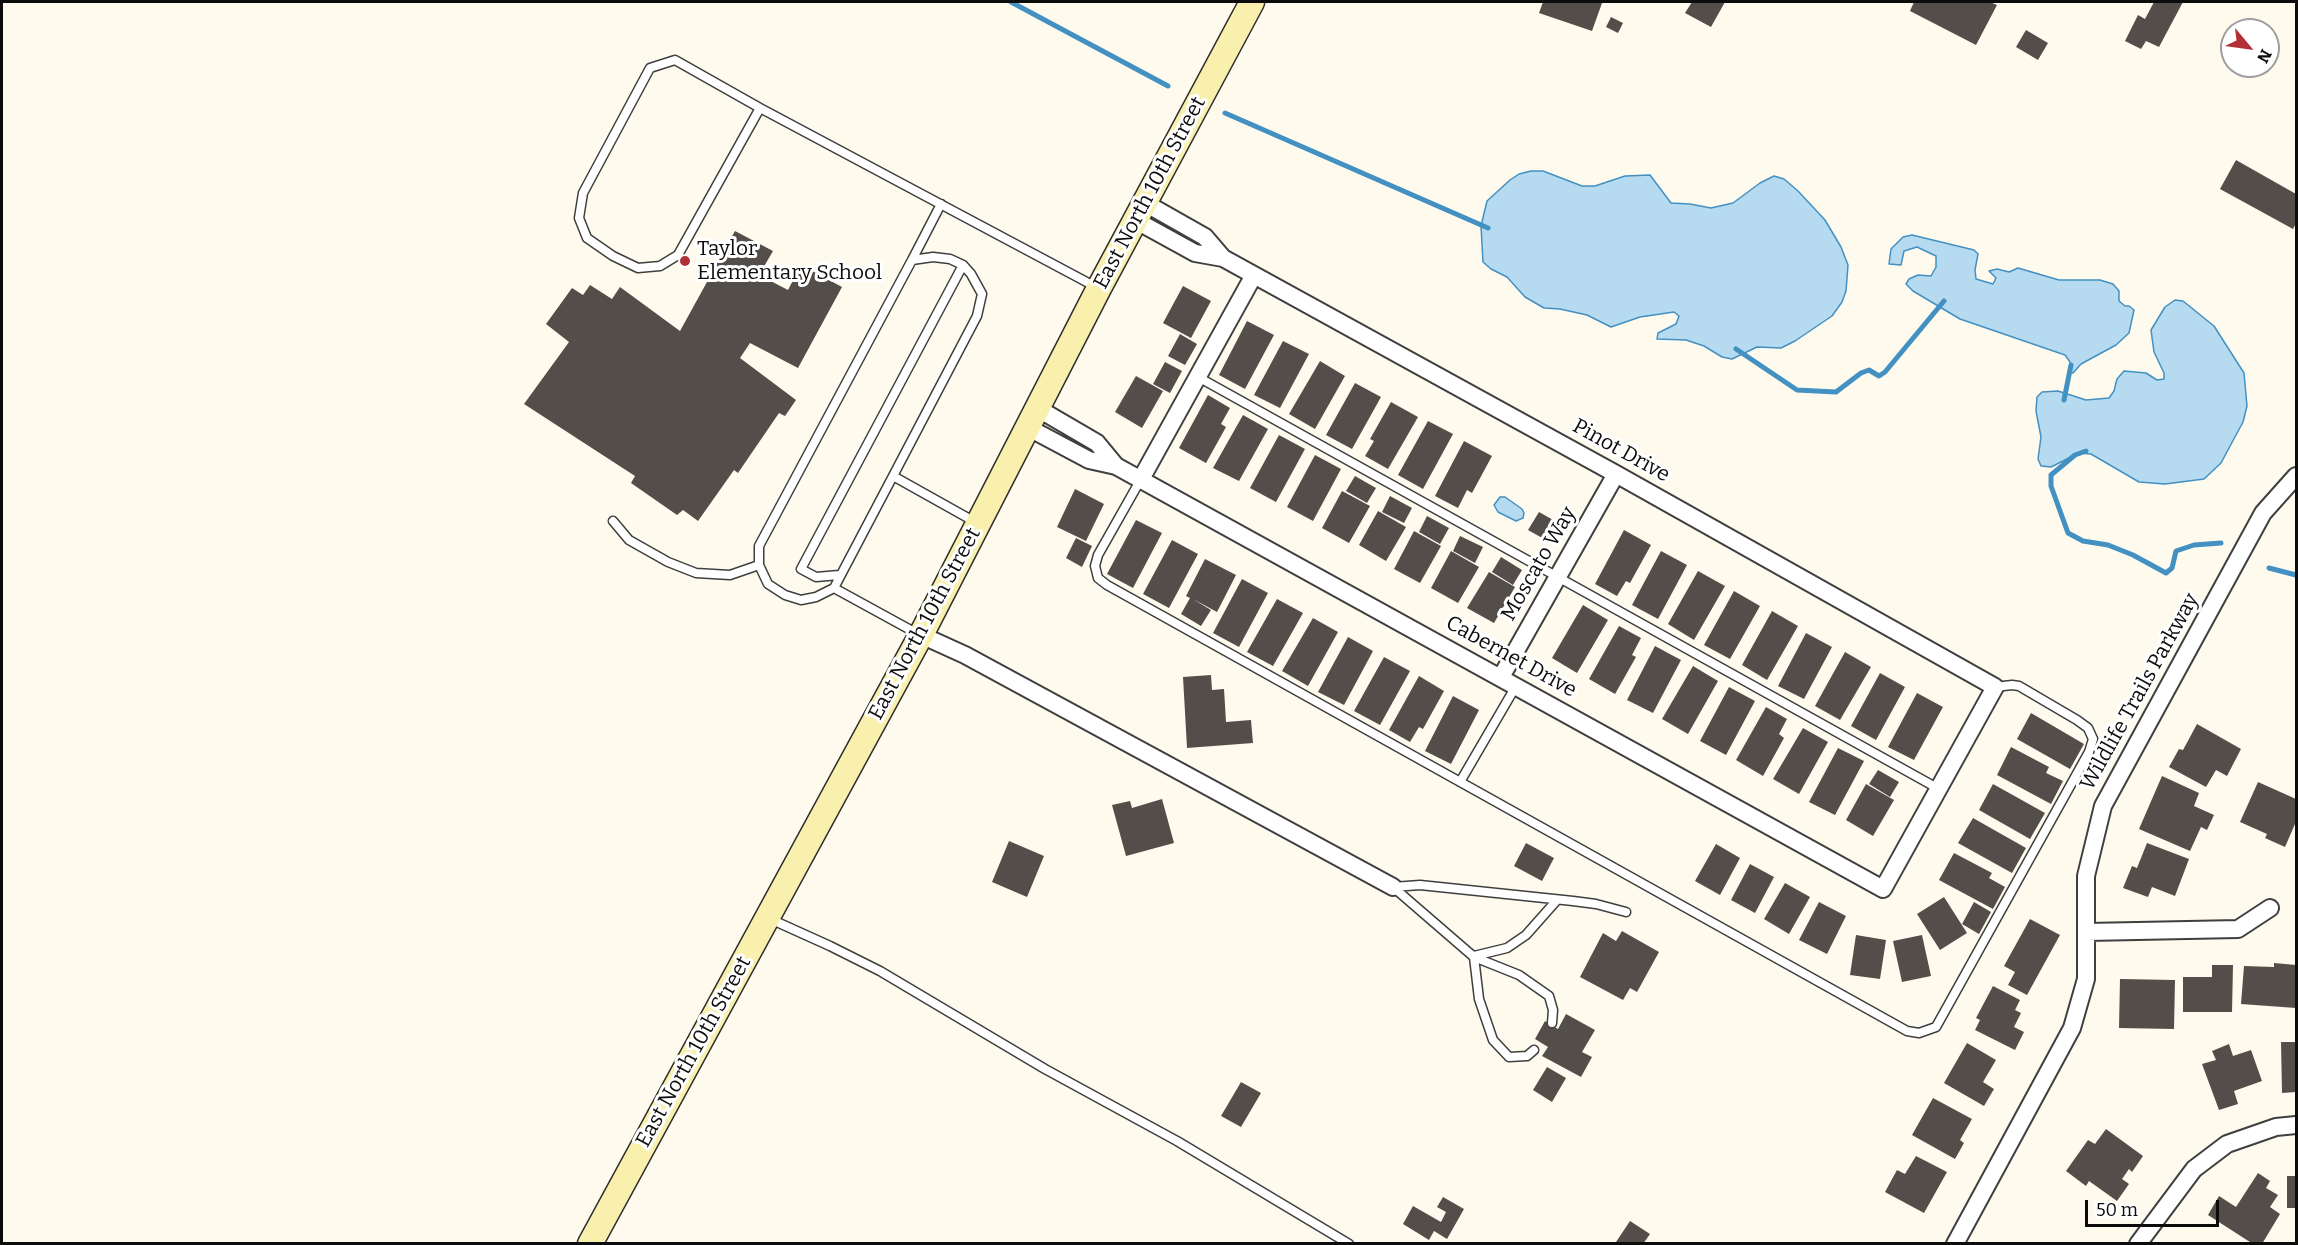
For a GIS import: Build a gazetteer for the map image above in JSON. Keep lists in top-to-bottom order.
{
  "streets": {
    "main road": ["East North 10th Street"],
    "street": [
      "Pinot Drive",
      "Moscato Way",
      "Cabernet Drive",
      "Wildlife Trails Parkway"
    ]
  },
  "crossings": [
    ["East North 10th Street", "Pinot Drive"],
    ["East North 10th Street", "Cabernet Drive"],
    ["Pinot Drive", "Moscato Way"],
    ["Moscato Way", "Cabernet Drive"]
  ],
  "places": ["Taylor Elementary School"],
  "scale_bar": "50 m",
  "north": "bottom right"
}
